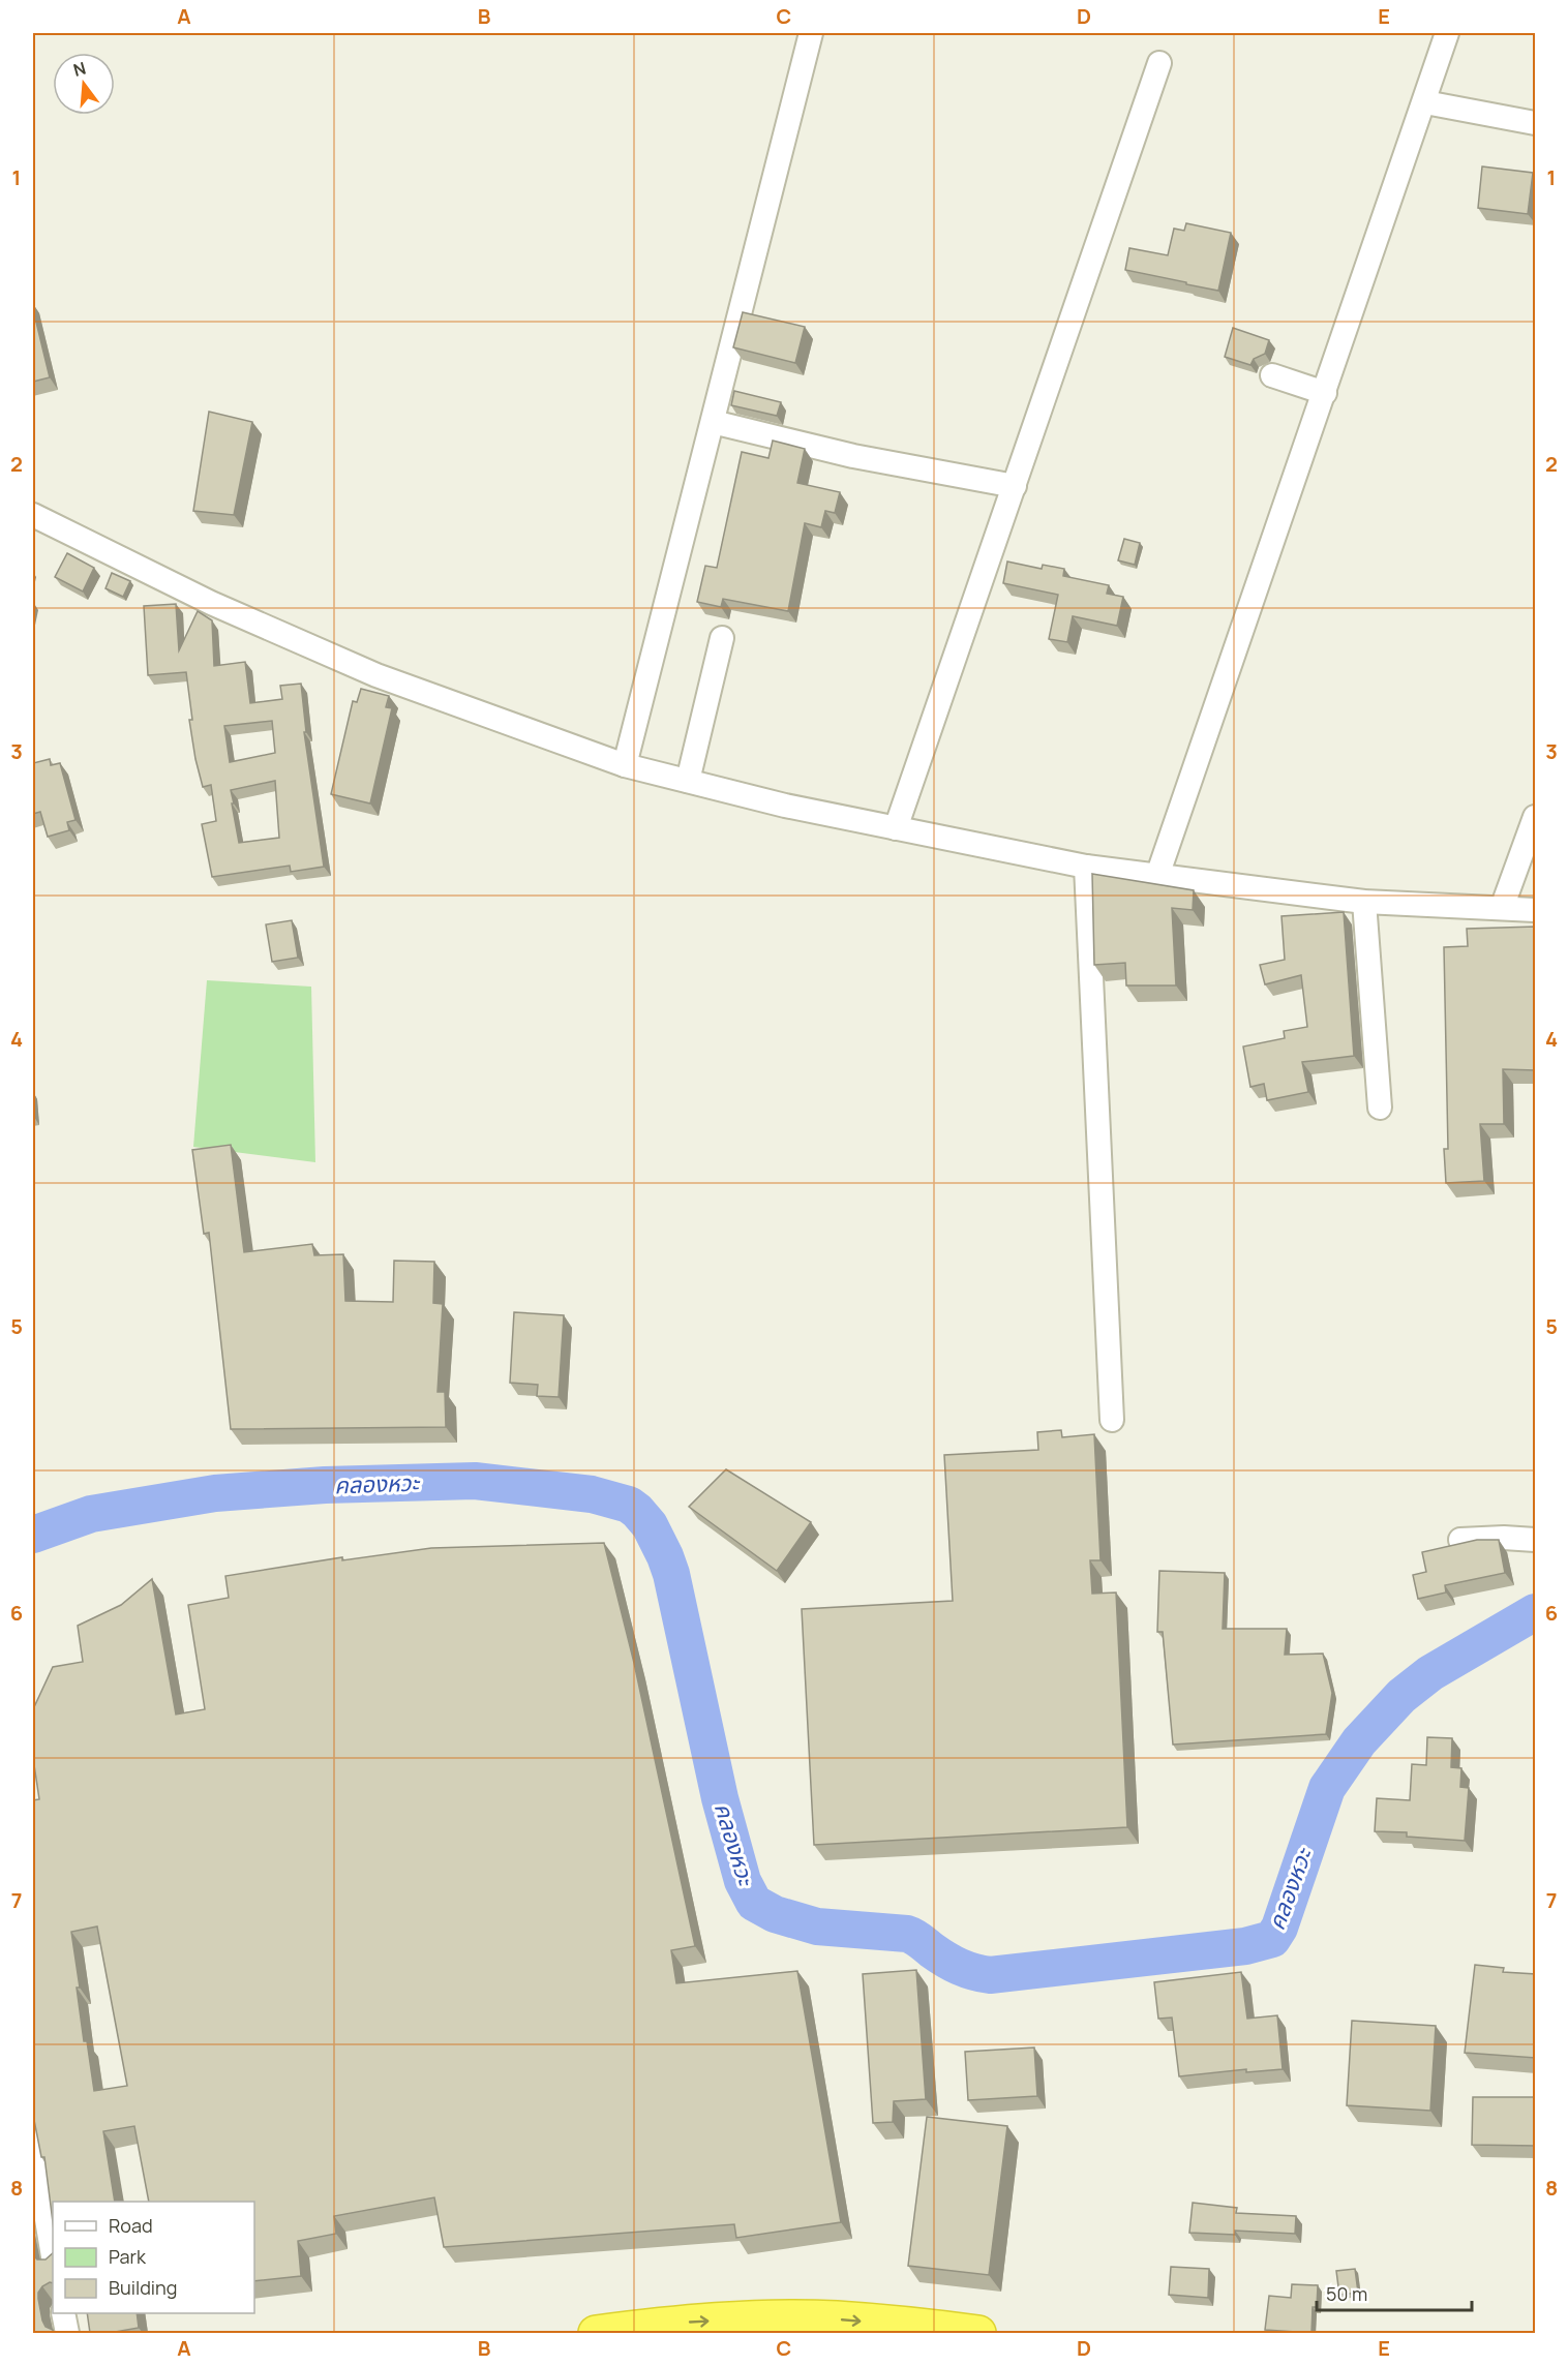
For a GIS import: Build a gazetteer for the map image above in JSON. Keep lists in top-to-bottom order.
{
  "water": ["คลองหวะ"],
  "legend": ["Road", "Park", "Building"],
  "scale_bar": "50 m",
  "north": "top",
  "grid": {
    "columns": [
      "A",
      "B",
      "C",
      "D",
      "E"
    ],
    "rows": [
      "1",
      "2",
      "3",
      "4",
      "5",
      "6",
      "7",
      "8"
    ]
  }
}
